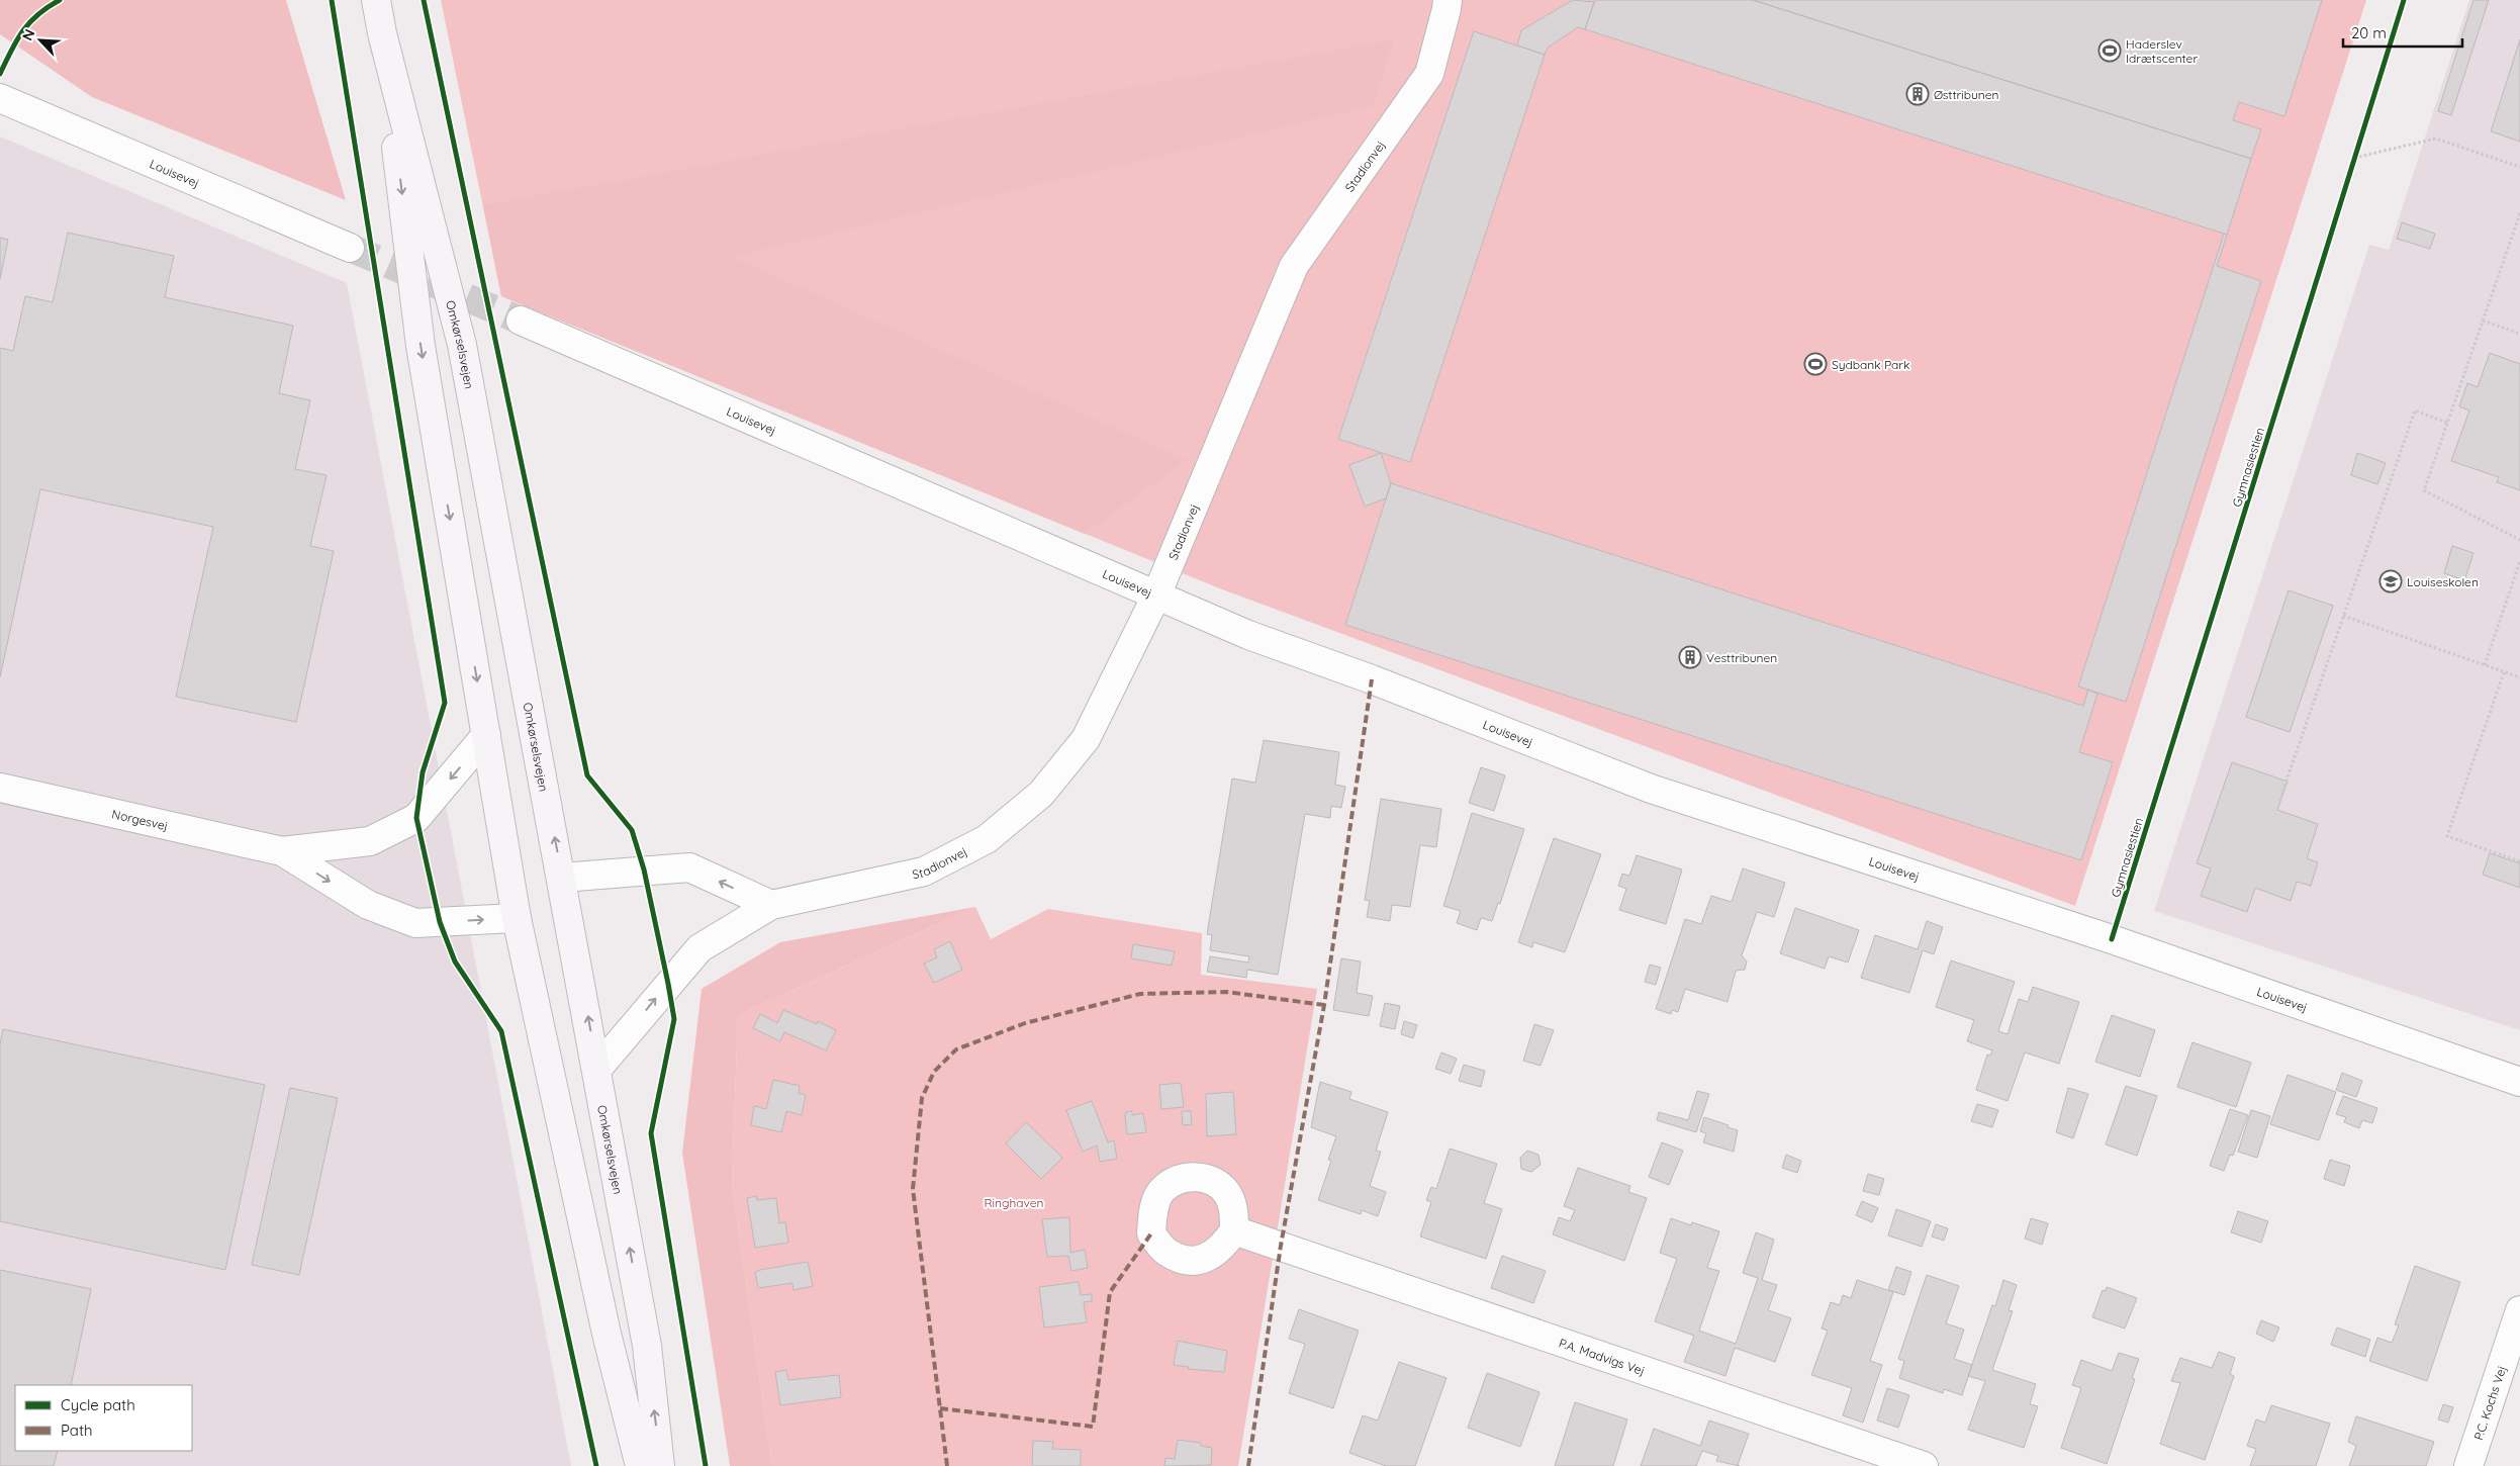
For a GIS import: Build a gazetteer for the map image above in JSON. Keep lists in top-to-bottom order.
{
  "streets": {
    "main road": ["Omkørselsvejen"],
    "street": [
      "Stadionvej",
      "Louisevej",
      "Norgesvej",
      "P.A. Madvigs Vej",
      "P.C. Kochs Vej"
    ],
    "cycle path": ["Gymnasiestien"]
  },
  "crossings": [
    ["Stadionvej", "Louisevej"],
    ["Stadionvej", "Omkørselsvejen"],
    ["Omkørselsvejen", "Norgesvej"]
  ],
  "parks": ["Ringhaven"],
  "places": {
    "sports": ["Haderslev Idrætscenter", "Sydbank Park"],
    "building": ["Østtribunen", "Vesttribunen"],
    "school or university": ["Louiseskolen"]
  },
  "legend": ["Cycle path", "Path"],
  "scale_bar": "20 m",
  "north": "top left"
}
